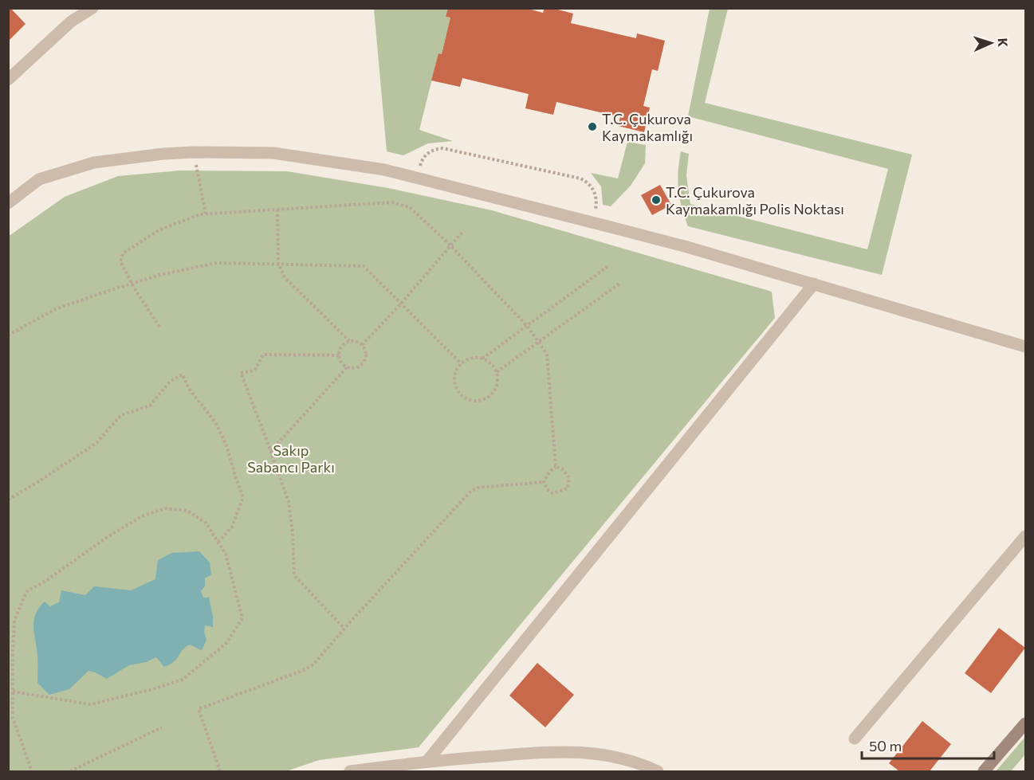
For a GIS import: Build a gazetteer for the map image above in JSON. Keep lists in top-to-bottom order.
{
  "parks": ["Sakıp Sabancı Parkı"],
  "places": ["T.C. Çukurova Kaymakamlığı", "T.C. Çukurova Kaymakamlığı Polis Noktası"],
  "scale_bar": "50 m",
  "north": "right"
}
